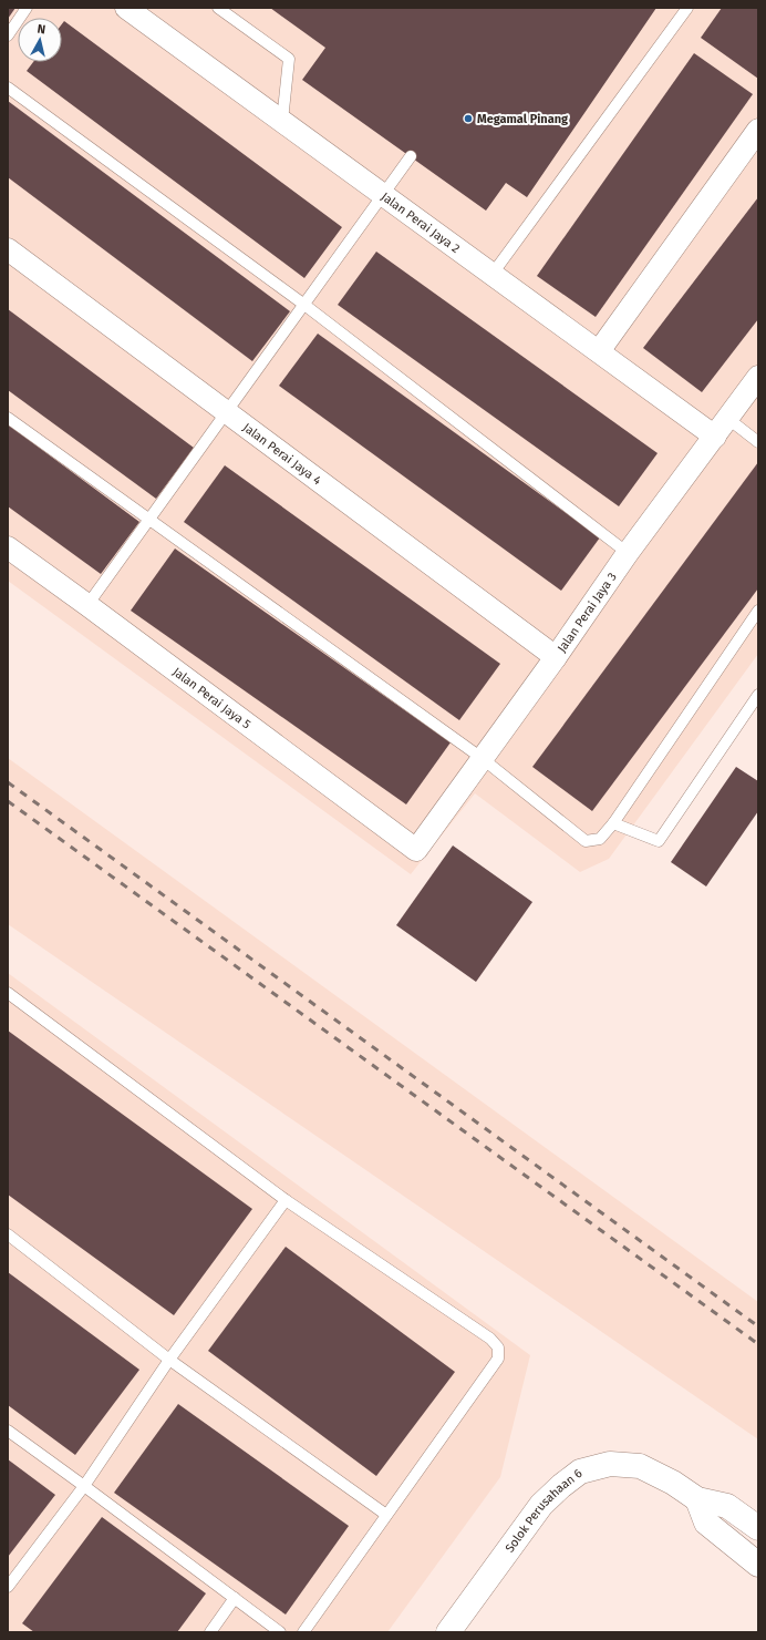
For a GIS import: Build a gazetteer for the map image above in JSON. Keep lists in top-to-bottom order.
{
  "streets": {
    "street": [
      "Jalan Perai Jaya 2",
      "Jalan Perai Jaya 4",
      "Jalan Perai Jaya 3",
      "Jalan Perai Jaya 5",
      "Solok Perusahaan 6"
    ]
  },
  "crossings": [
    ["Jalan Perai Jaya 2", "Jalan Perai Jaya 3"],
    ["Jalan Perai Jaya 4", "Jalan Perai Jaya 3"],
    ["Jalan Perai Jaya 3", "Jalan Perai Jaya 5"]
  ],
  "places": ["Megamal Pinang"],
  "north": "top"
}
